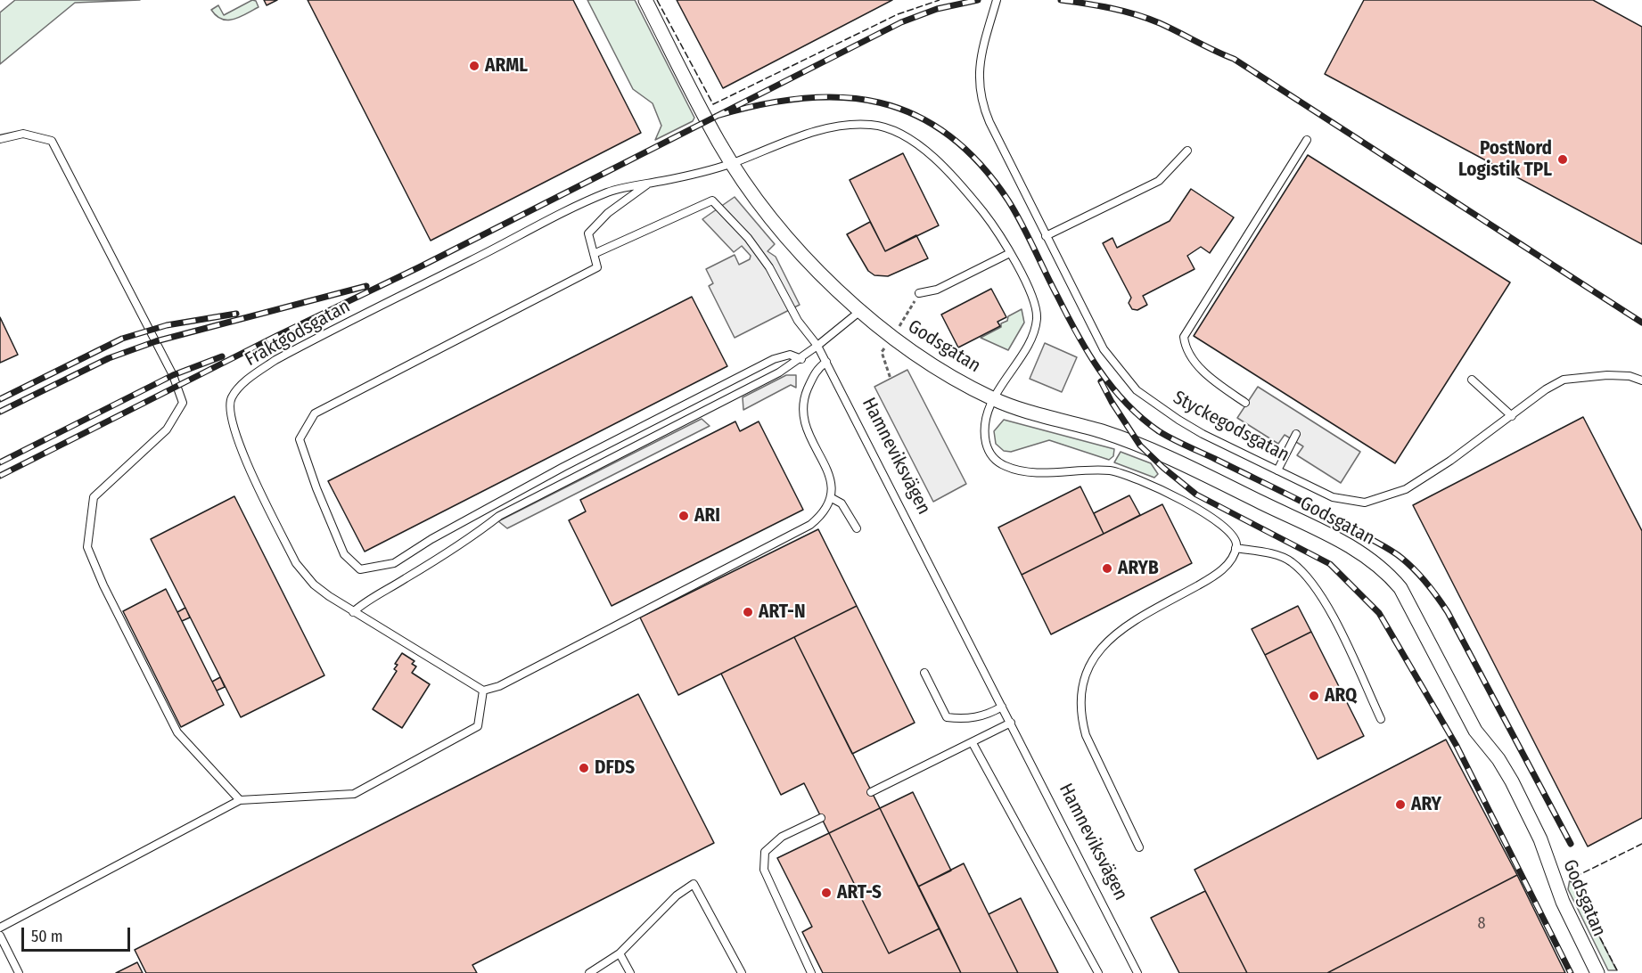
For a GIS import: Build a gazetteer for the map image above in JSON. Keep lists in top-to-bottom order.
{
  "streets": {
    "street": ["Godsgatan"],
    "lane": ["Fraktgodsgatan", "Styckegodsgatan", "Hamneviksvägen"]
  },
  "crossings": [
    ["Fraktgodsgatan", "Godsgatan"]
  ],
  "places": [
    "ARML",
    "PostNord Logistik TPL",
    "ARI",
    "ARYB",
    "ART-N",
    "ARQ",
    "DFDS",
    "ARY",
    "ART-S"
  ],
  "house_numbers": ["8"],
  "scale_bar": "50 m"
}
